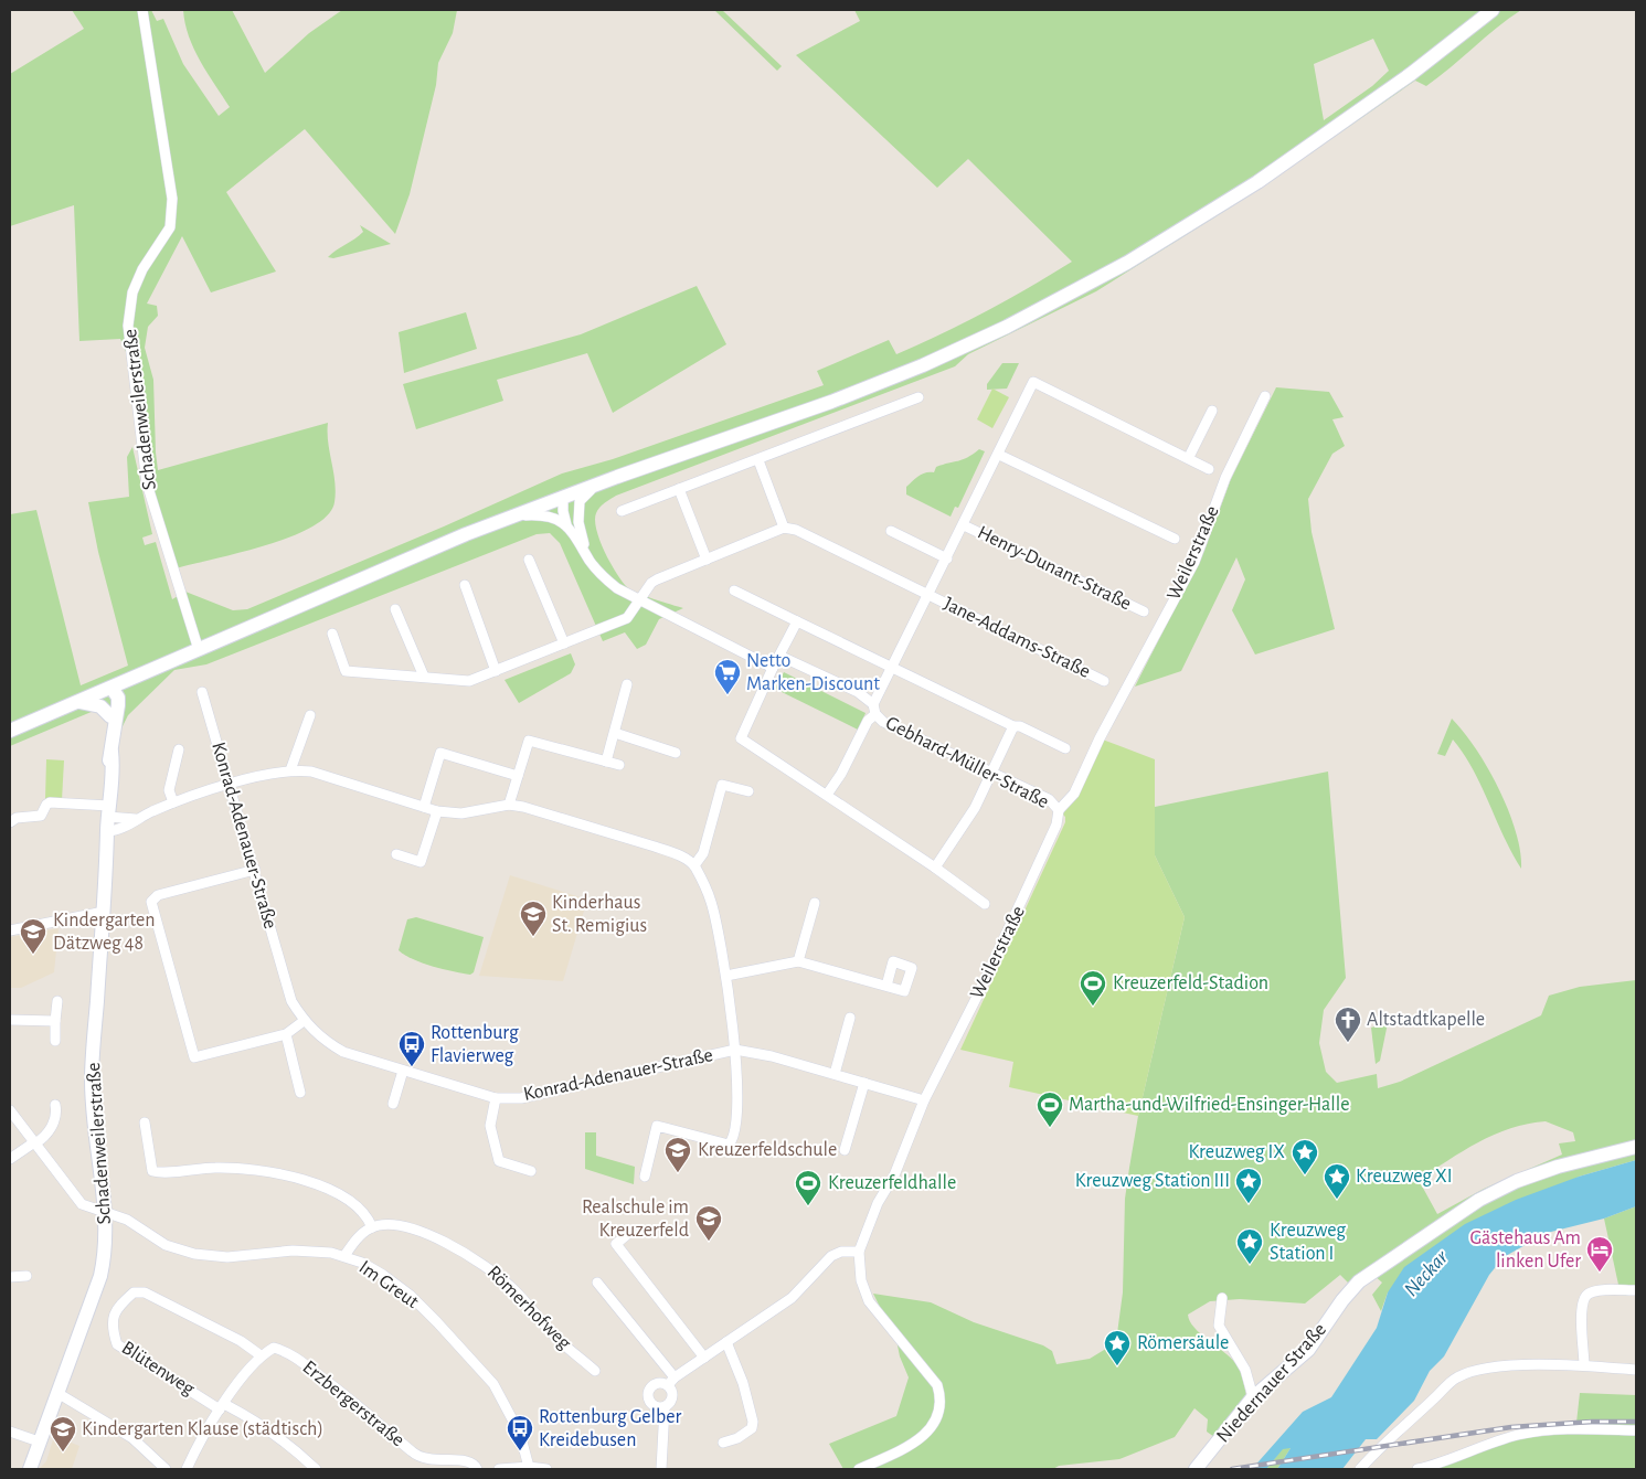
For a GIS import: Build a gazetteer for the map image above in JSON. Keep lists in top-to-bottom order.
{
  "streets": {
    "main road": ["Schadenweilerstraße", "Niedernauer Straße"],
    "street": [
      "Weilerstraße",
      "Henry-Dunant-Straße",
      "Jane-Addams-Straße",
      "Gebhard-Müller-Straße",
      "Konrad-Adenauer-Straße",
      "Im Greut",
      "Römerhofweg",
      "Blütenweg",
      "Erzbergerstraße"
    ]
  },
  "crossings": [
    ["Schadenweilerstraße", "Im Greut"],
    ["Weilerstraße", "Gebhard-Müller-Straße"],
    ["Weilerstraße", "Konrad-Adenauer-Straße"],
    ["Blütenweg", "Erzbergerstraße"]
  ],
  "water": ["Neckar"],
  "places": {
    "supermarket": ["Netto Marken-Discount"],
    "school or university": [
      "Kinderhaus St. Remigius",
      "Kindergarten Dätzweg 48",
      "Kreuzerfeldschule",
      "Realschule im Kreuzerfeld",
      "Kindergarten Klause (städtisch)"
    ],
    "sports": ["Kreuzerfeld-Stadion", "Martha-und-Wilfried-Ensinger-Halle", "Kreuzerfeldhalle"],
    "church": ["Altstadtkapelle"],
    "bus stop": ["Rottenburg Flavierweg", "Rottenburg Gelber Kreidebusen"],
    "place": [
      "Kreuzweg IX",
      "Kreuzweg XI",
      "Kreuzweg Station III",
      "Kreuzweg Station I",
      "Römersäule"
    ],
    "hotel": ["Gästehaus Am linken Ufer"]
  }
}
